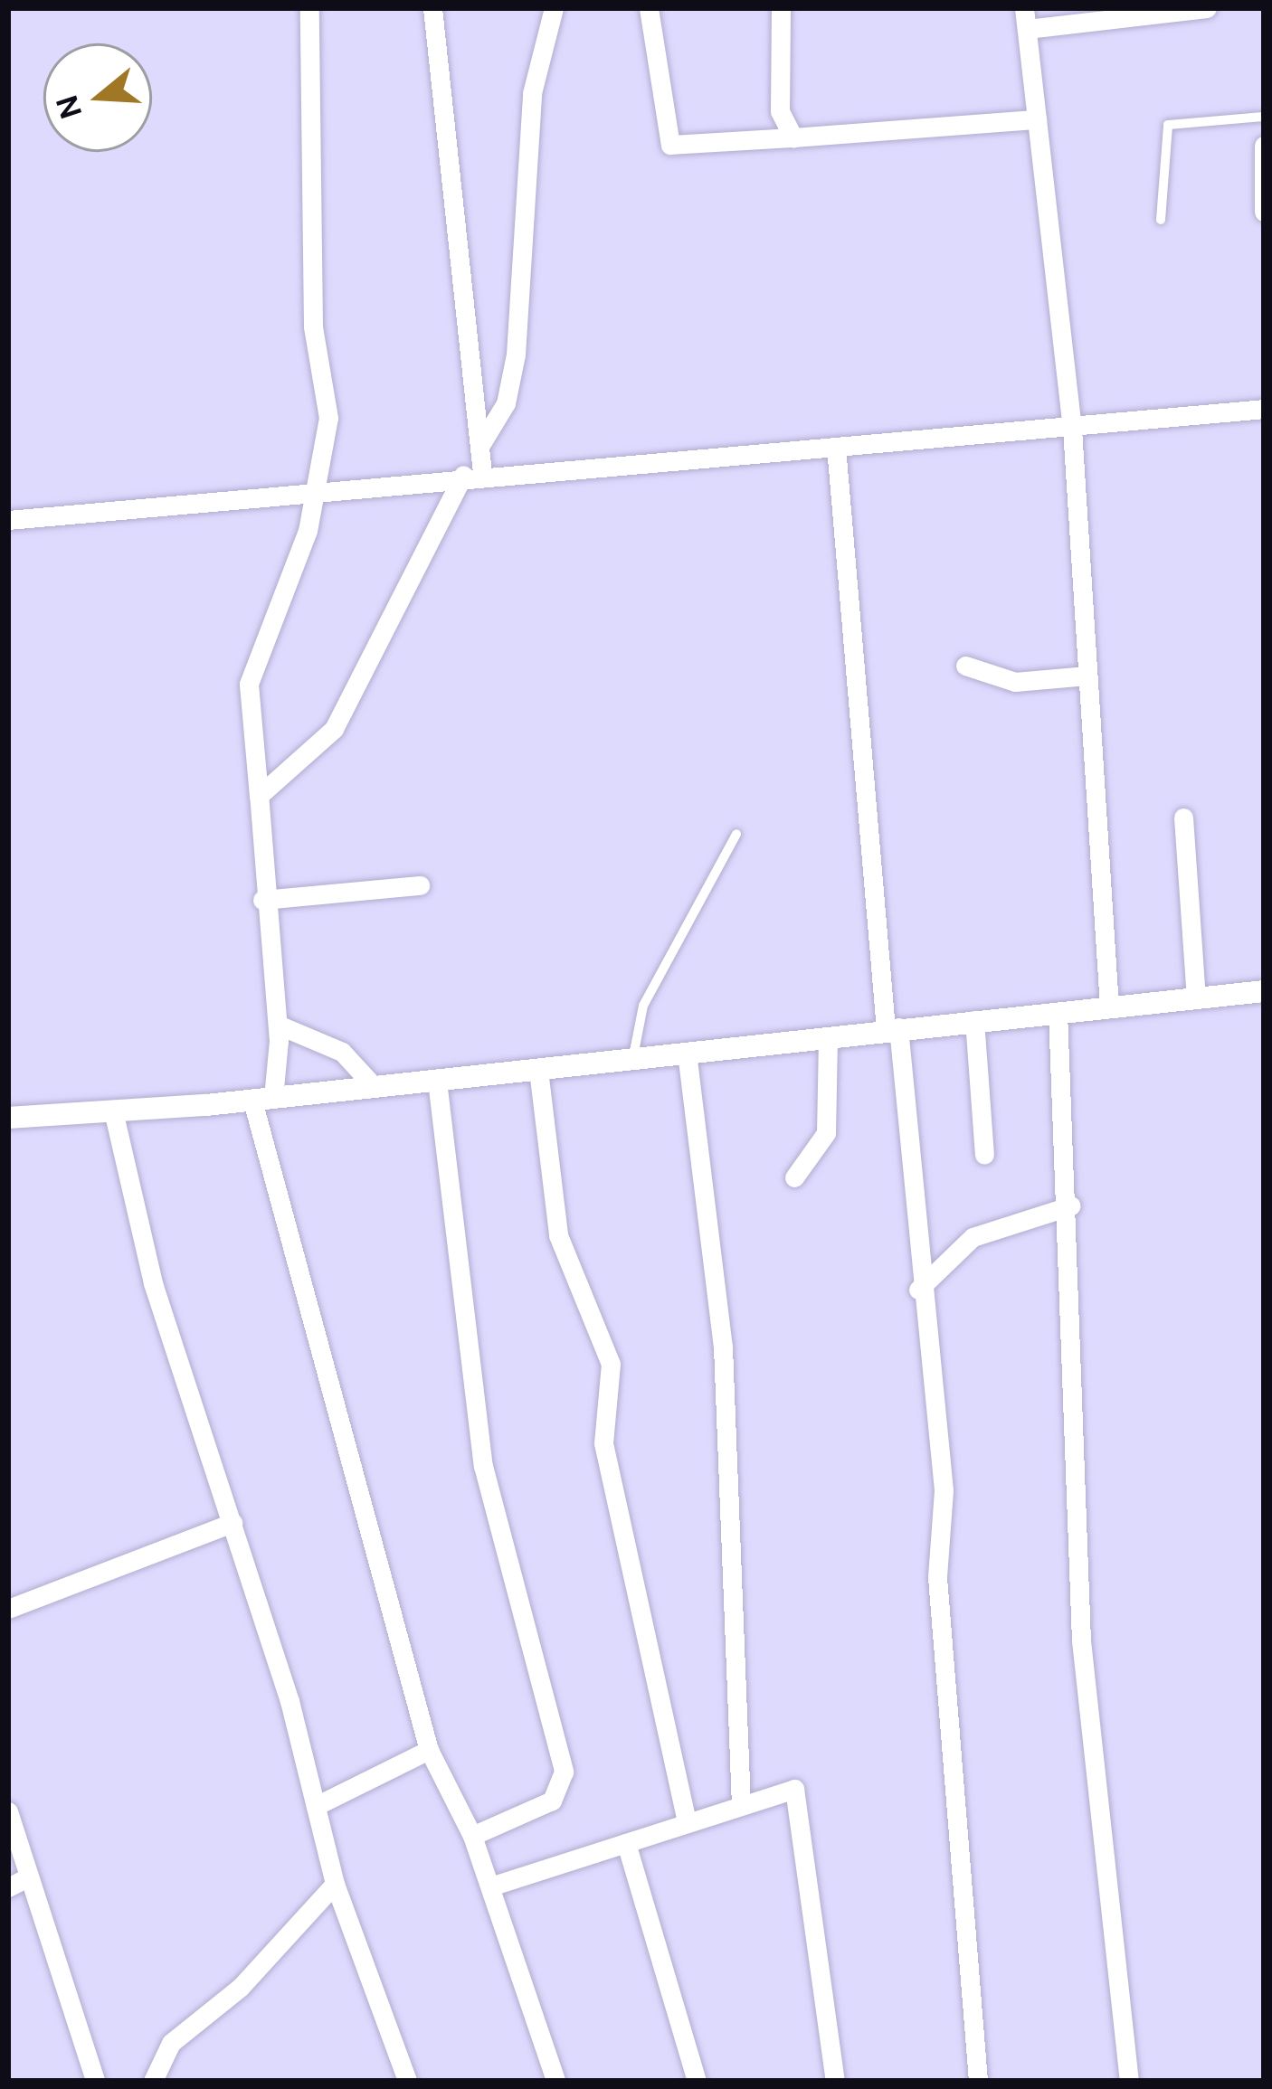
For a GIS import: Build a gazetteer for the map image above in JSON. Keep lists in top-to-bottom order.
{
  "north": "left"
}
